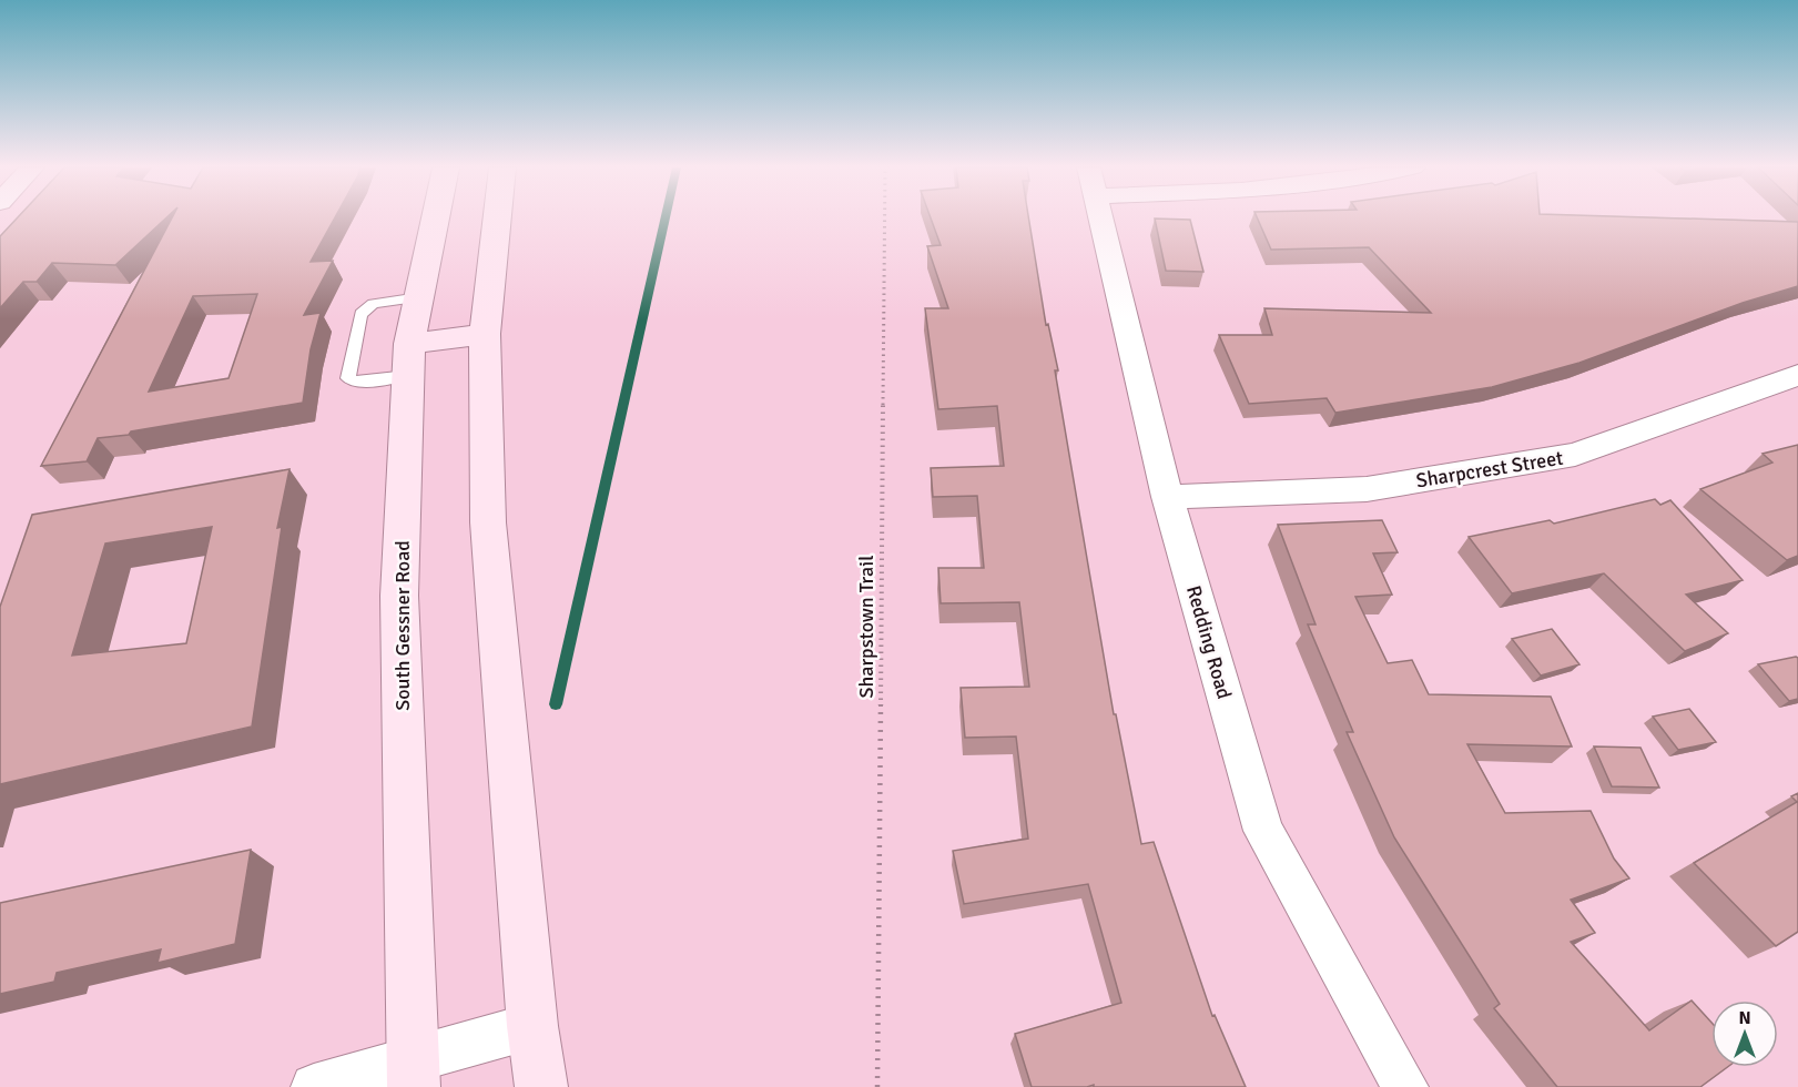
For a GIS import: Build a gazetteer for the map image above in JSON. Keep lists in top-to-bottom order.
{
  "streets": {
    "main road": ["South Gessner Road"],
    "street": ["Sharpcrest Street", "Redding Road"],
    "path": ["Sharpstown Trail"]
  },
  "crossings": [
    ["Sharpcrest Street", "Redding Road"]
  ],
  "north": "top"
}
